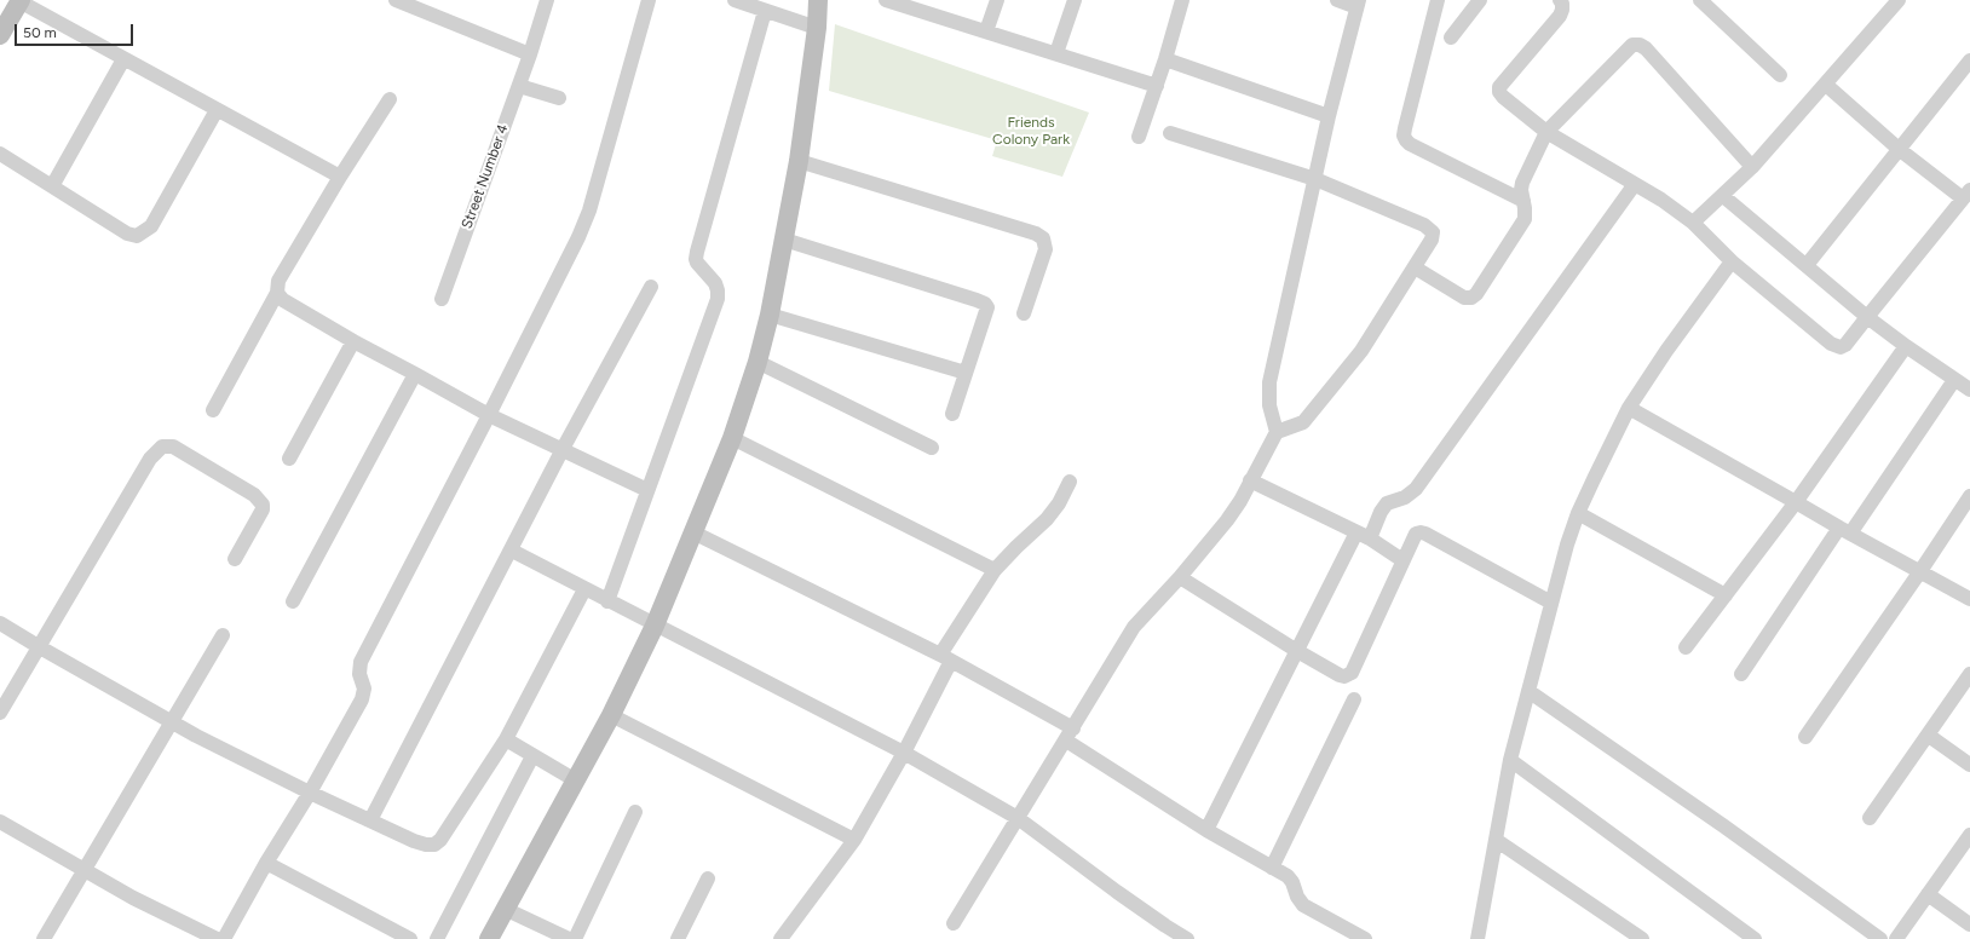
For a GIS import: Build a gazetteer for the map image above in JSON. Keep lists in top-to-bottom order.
{
  "streets": {
    "street": ["Street Number 4"]
  },
  "parks": ["Friends Colony Park"],
  "scale_bar": "50 m"
}
